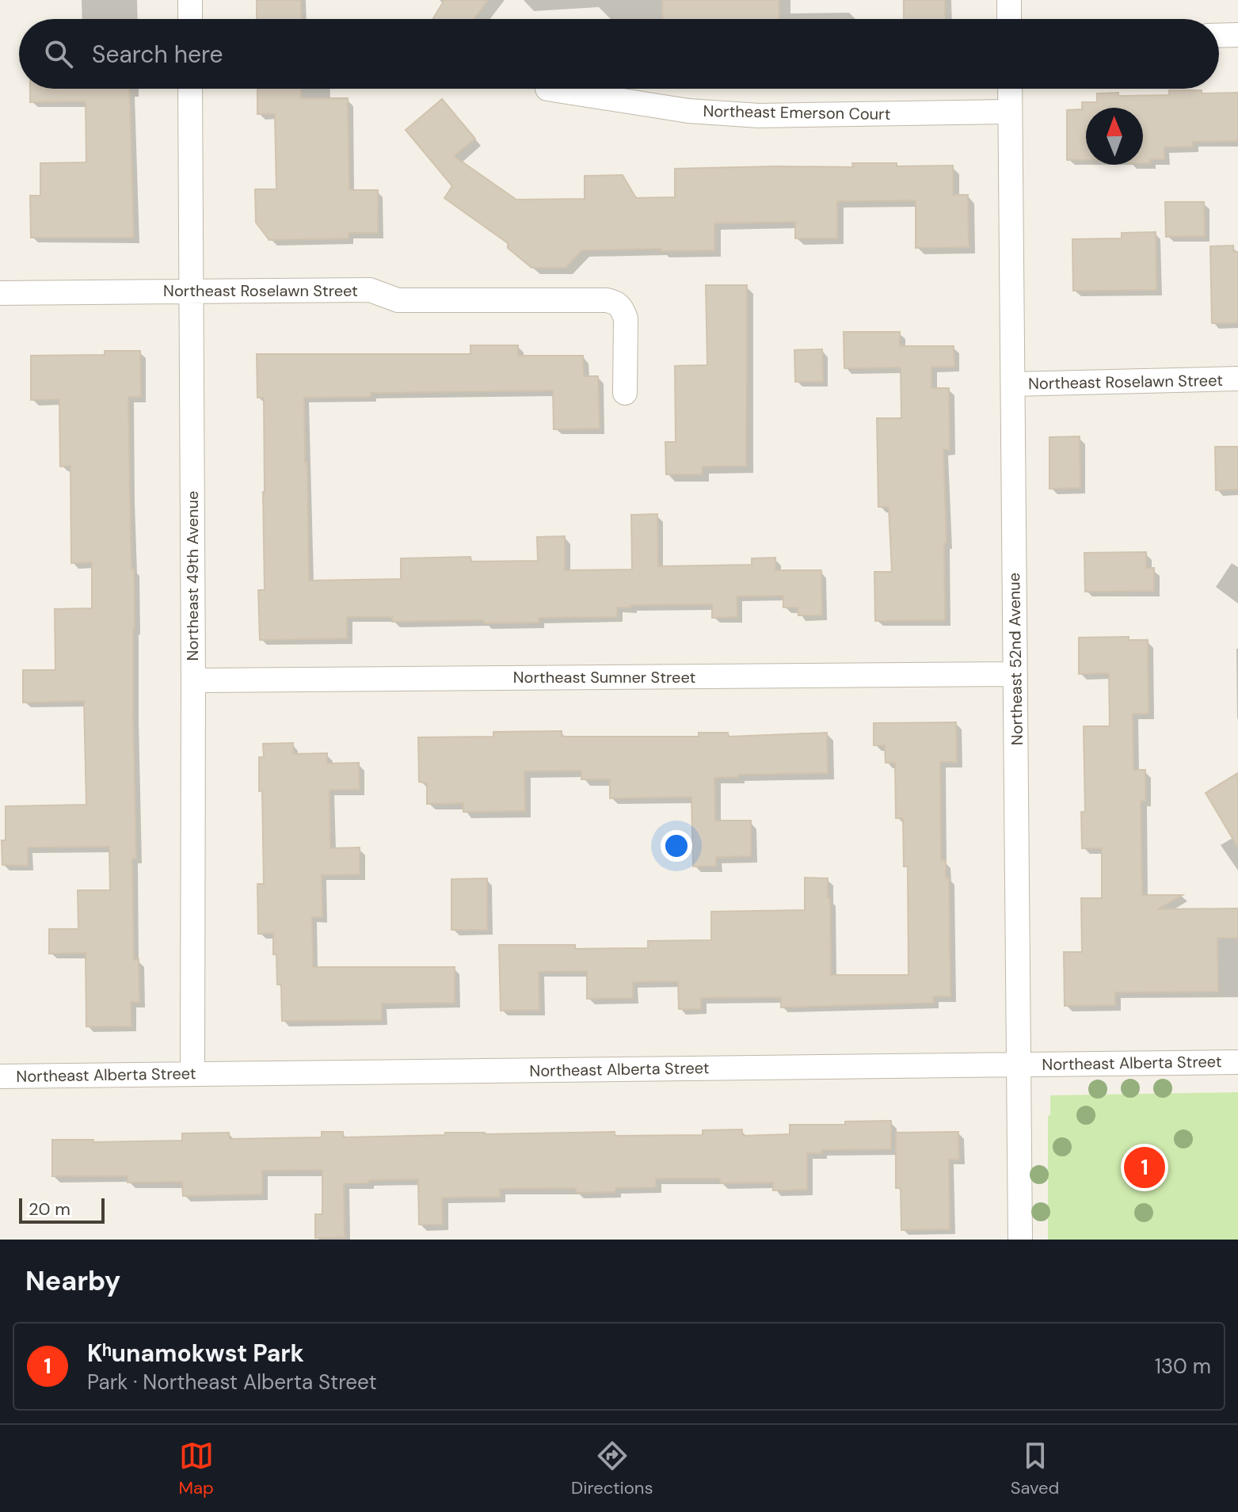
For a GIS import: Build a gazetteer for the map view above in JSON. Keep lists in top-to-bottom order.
{
  "streets": {
    "street": [
      "Northeast Emerson Court",
      "Northeast Roselawn Street",
      "Northeast 49th Avenue",
      "Northeast 52nd Avenue",
      "Northeast Sumner Street",
      "Northeast Alberta Street"
    ]
  },
  "crossings": [
    ["Northeast Emerson Court", "Northeast 52nd Avenue"],
    ["Northeast Roselawn Street", "Northeast 49th Avenue"],
    ["Northeast Roselawn Street", "Northeast 52nd Avenue"],
    ["Northeast 49th Avenue", "Northeast Sumner Street"],
    ["Northeast 49th Avenue", "Northeast Alberta Street"],
    ["Northeast 52nd Avenue", "Northeast Sumner Street"],
    ["Northeast 52nd Avenue", "Northeast Alberta Street"]
  ],
  "scale_bar": "20 m",
  "north": "top",
  "page": {
    "search": "Search here",
    "pins": "1",
    "scale": "20 m",
    "heading": "Nearby",
    "list": [
      {
        "mark": "1",
        "name": "Kʰunamokwst Park",
        "note": "Park · Northeast Alberta Street",
        "value": "130 m"
      }
    ],
    "nav": ["Map", "Directions", "Saved"]
  }
}
